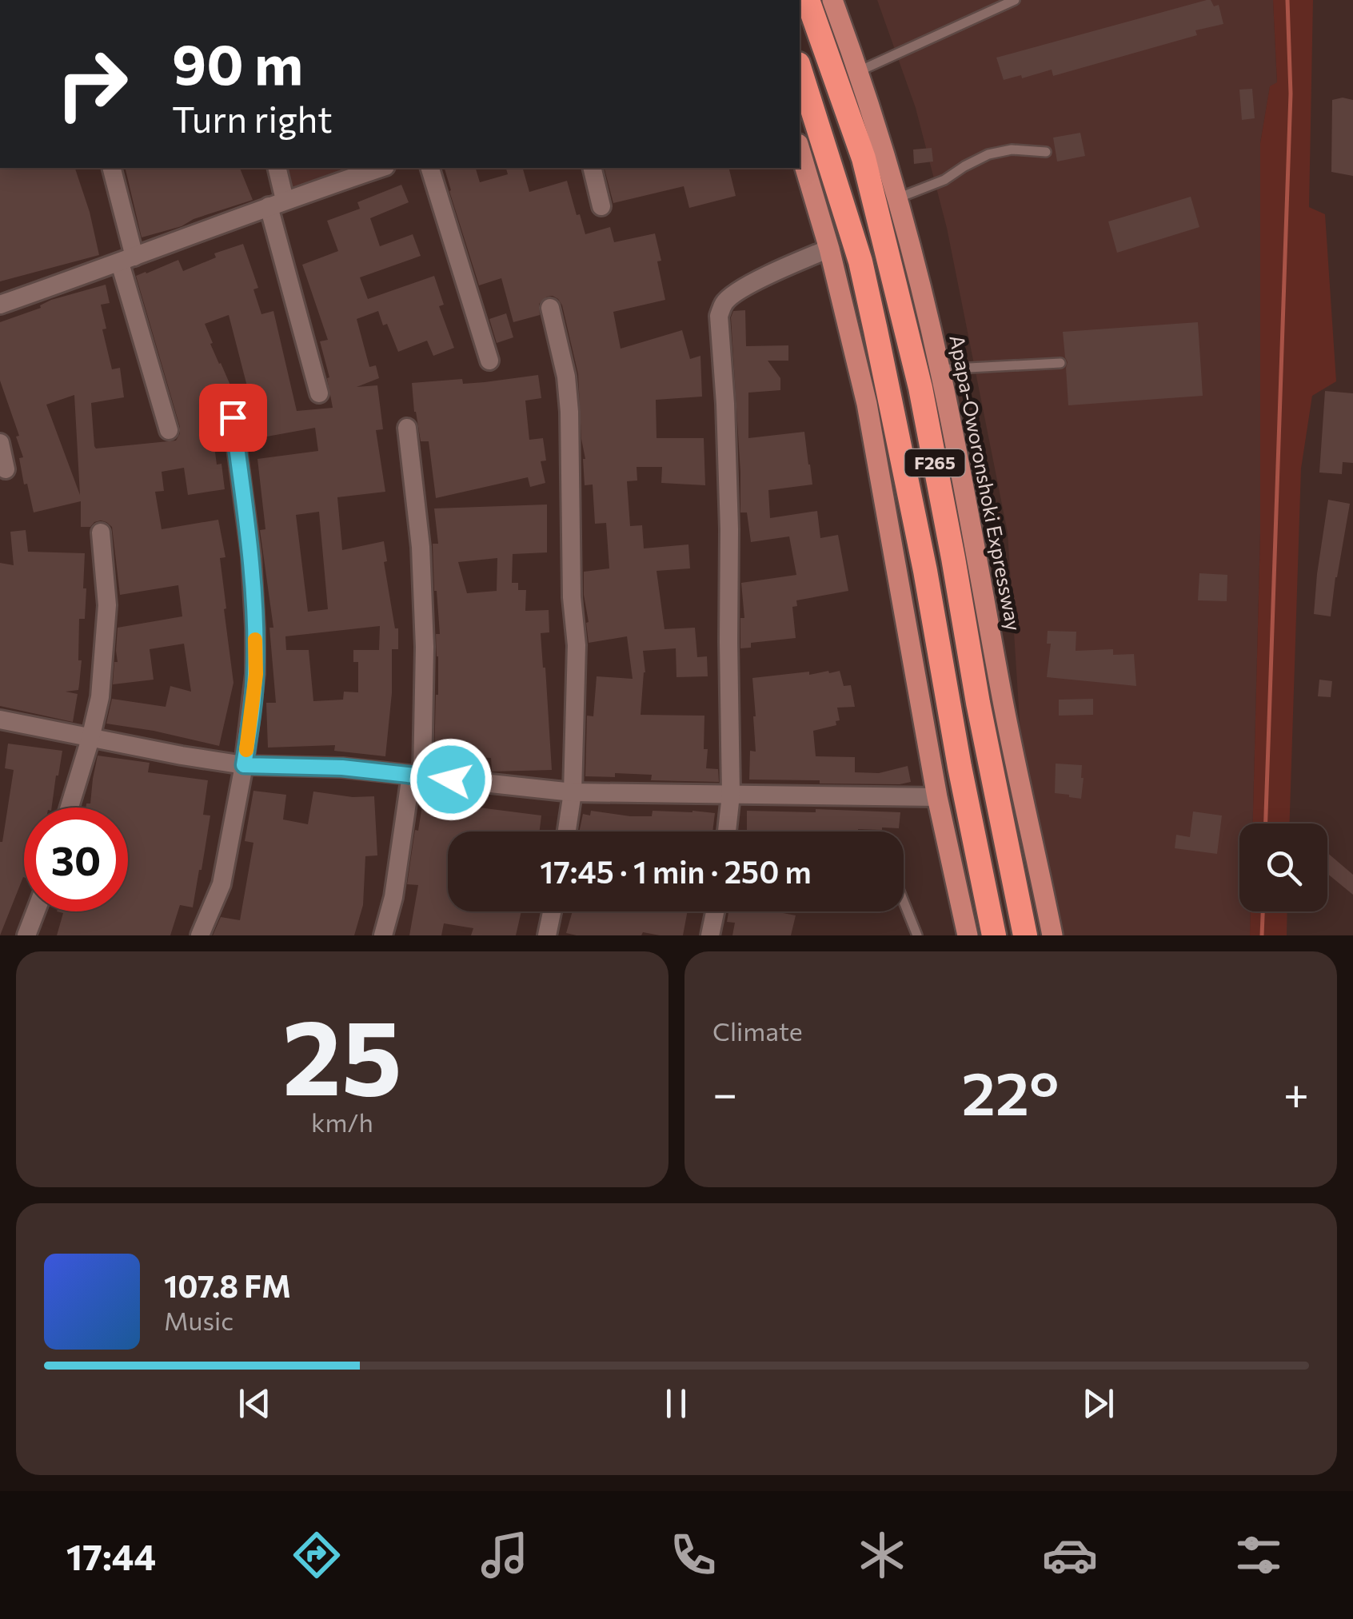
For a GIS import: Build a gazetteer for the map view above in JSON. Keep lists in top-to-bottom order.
{
  "streets": {
    "highway": ["F265"],
    "main road": ["Apapa-Oworonshoki Expressway"]
  },
  "page": {
    "turn": ["90 m", "Turn right"],
    "limit": "30",
    "trip": "17:45 · 1 min · 250 m",
    "tile": [
      ["25", "km/h"],
      "Climate"
    ],
    "heat": ["−", "22°", "+"],
    "song": ["107.8 FM", "Music"],
    "tabs": "17:44"
  }
}
